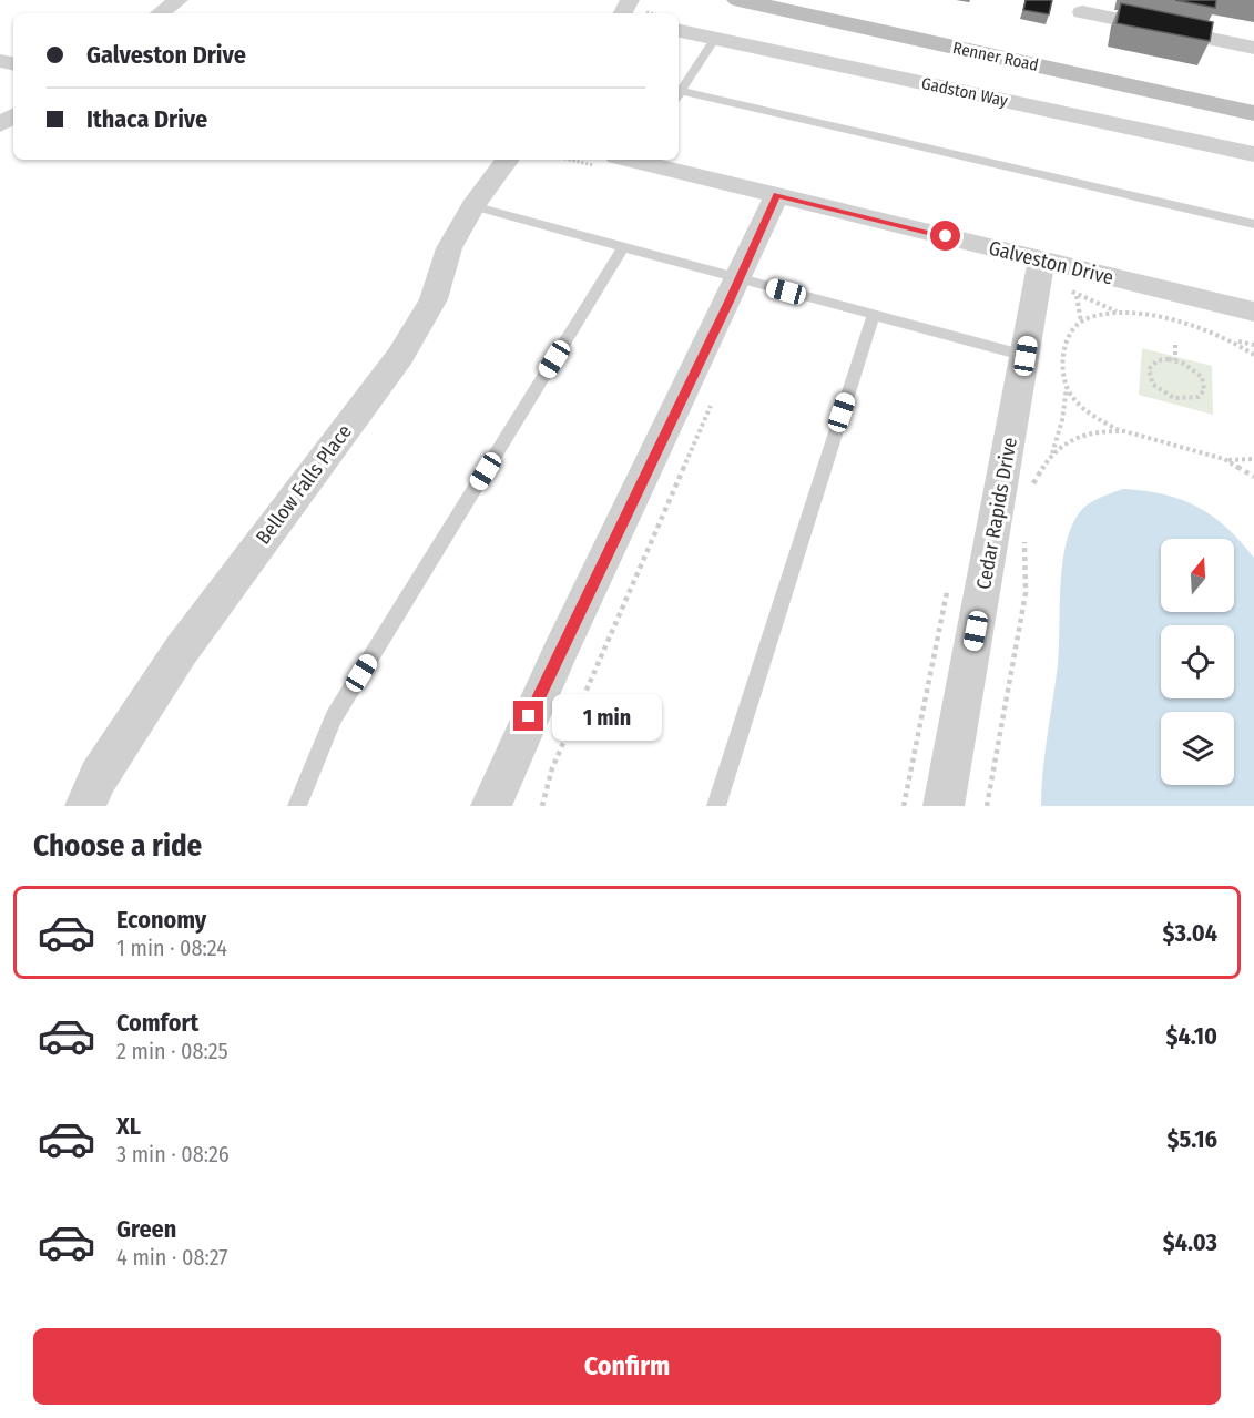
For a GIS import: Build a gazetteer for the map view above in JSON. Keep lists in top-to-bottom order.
{
  "streets": {
    "main road": ["Renner Road"],
    "street": [
      "Gadston Way",
      "Galveston Drive",
      "Bellow Falls Place",
      "Cedar Rapids Drive"
    ]
  },
  "crossings": [
    ["Galveston Drive", "Cedar Rapids Drive"]
  ],
  "north": "top",
  "page": {
    "banner": ["Galveston Drive", "Ithaca Drive"],
    "bubble": "1 min",
    "heading": "Choose a ride",
    "list": [
      {
        "name": "Economy",
        "note": "1 min · 08:24",
        "value": "$3.04"
      },
      {
        "name": "Comfort",
        "note": "2 min · 08:25",
        "value": "$4.10"
      },
      {
        "name": "XL",
        "note": "3 min · 08:26",
        "value": "$5.16"
      },
      {
        "name": "Green",
        "note": "4 min · 08:27",
        "value": "$4.03"
      }
    ],
    "buttons": "Confirm"
  }
}
